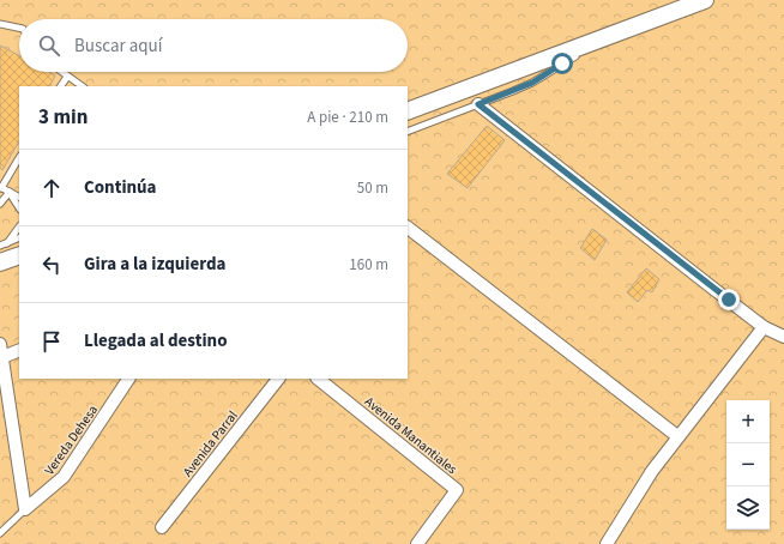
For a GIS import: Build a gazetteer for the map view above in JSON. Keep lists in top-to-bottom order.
{
  "streets": {
    "street": ["Avenida Manantiales", "Vereda Dehesa", "Avenida Parral"]
  },
  "page": {
    "search": "Buscar aquí",
    "heading": ["3 min", "A pie · 210 m"],
    "list": [
      ["Continúa", "50 m"],
      ["Gira a la izquierda", "160 m"],
      "Llegada al destino"
    ],
    "map_buttons": ["+", "−"]
  }
}
